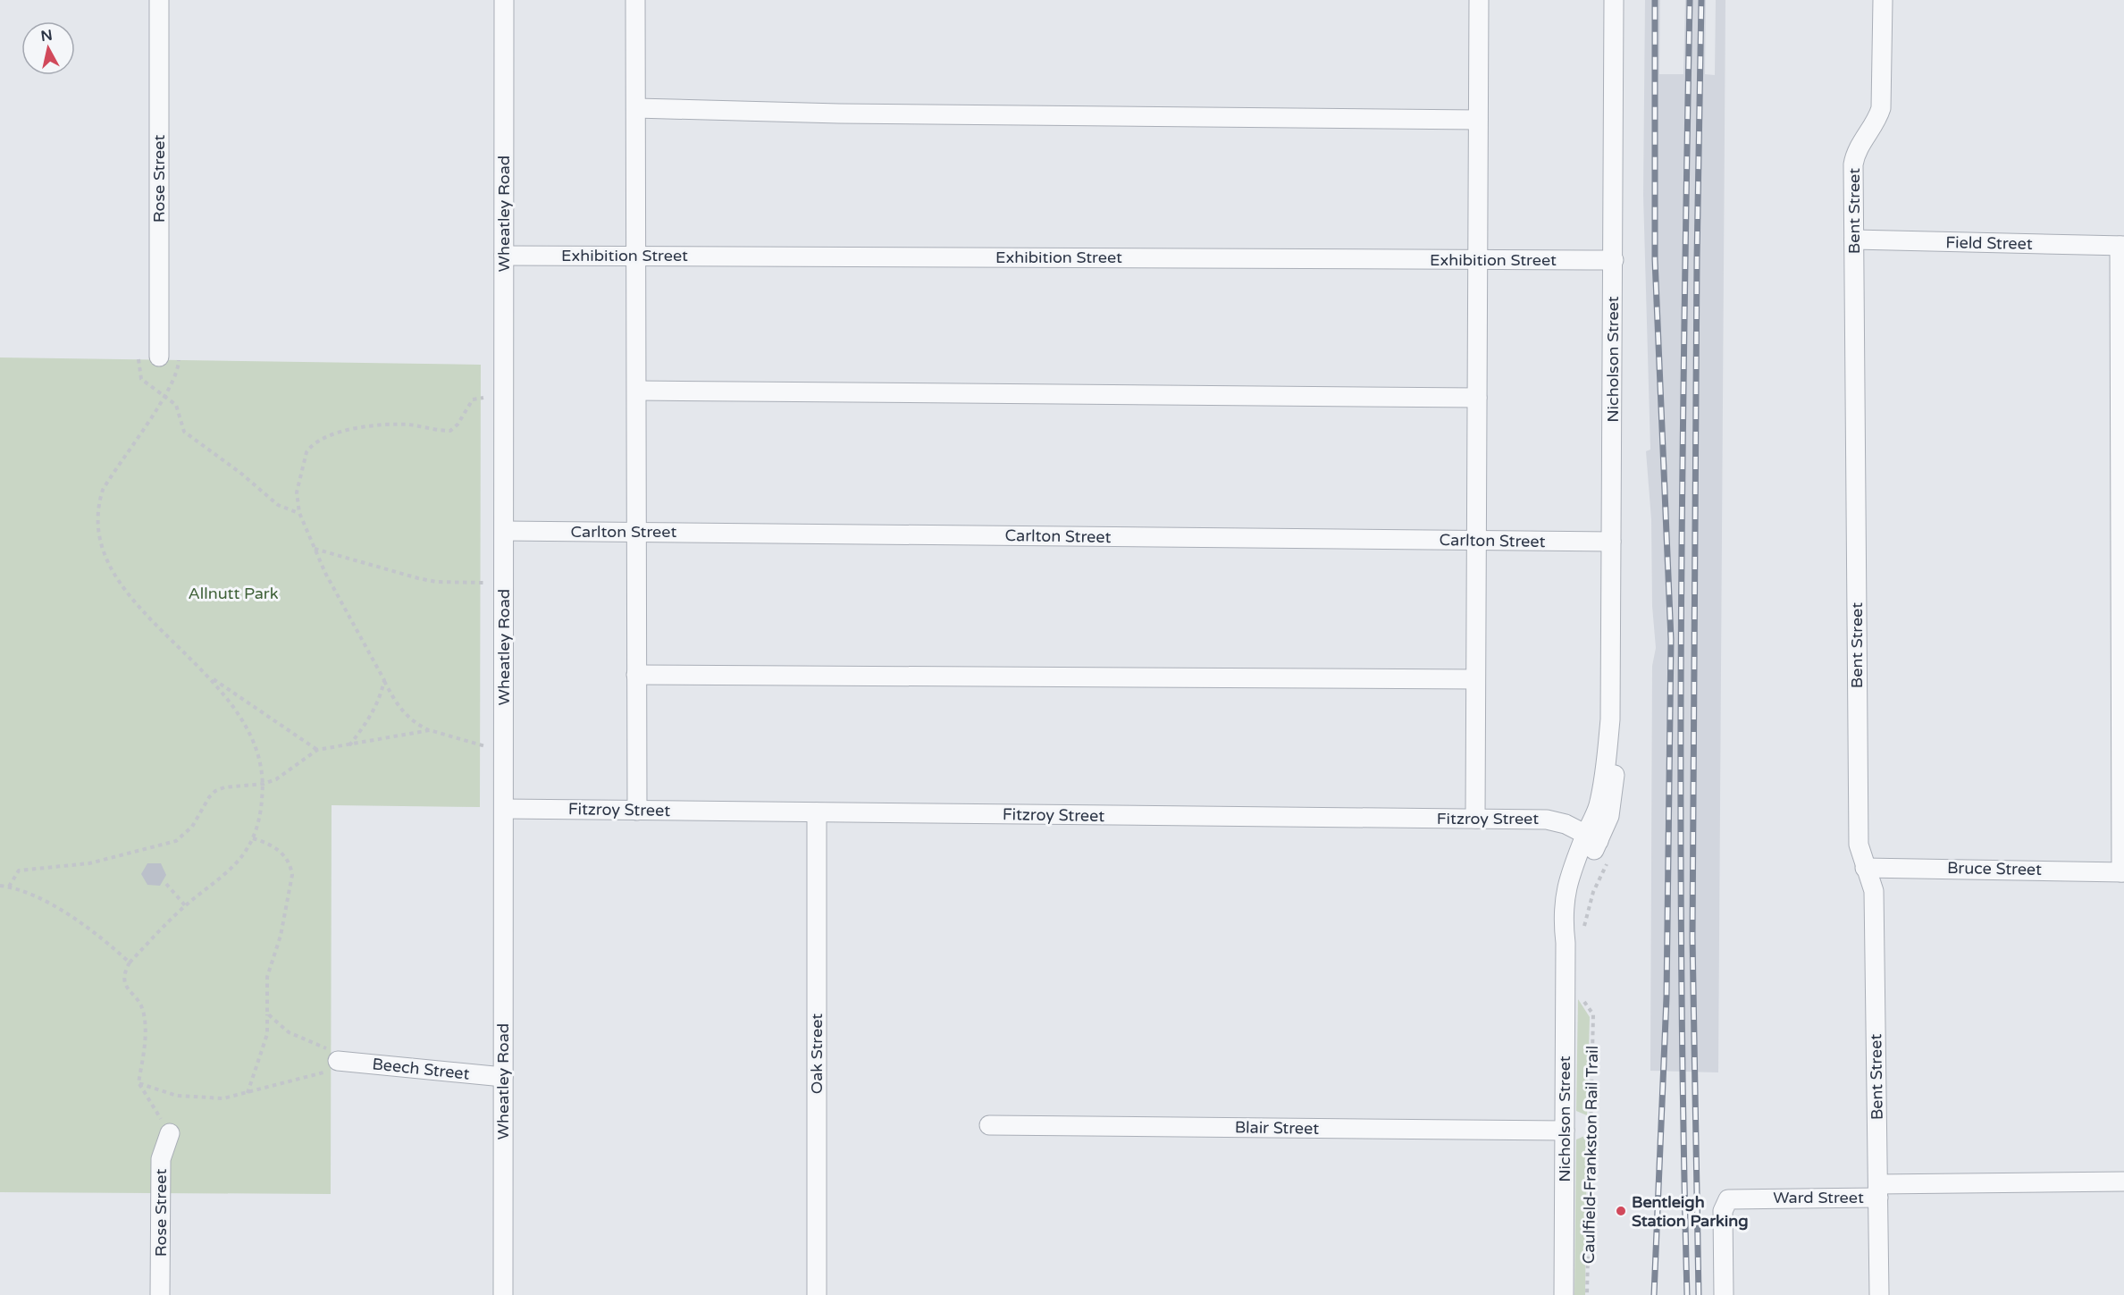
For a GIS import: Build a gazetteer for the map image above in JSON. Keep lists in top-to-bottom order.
{
  "streets": {
    "street": [
      "Rose Street",
      "Bent Street",
      "Wheatley Road",
      "Field Street",
      "Exhibition Street",
      "Nicholson Street",
      "Carlton Street",
      "Fitzroy Street",
      "Bruce Street",
      "Oak Street",
      "Beech Street",
      "Blair Street",
      "Ward Street"
    ],
    "path": ["Caulfield-Frankston Rail Trail"]
  },
  "crossings": [
    ["Bent Street", "Field Street"],
    ["Bent Street", "Bruce Street"],
    ["Bent Street", "Ward Street"],
    ["Wheatley Road", "Exhibition Street"],
    ["Wheatley Road", "Carlton Street"],
    ["Wheatley Road", "Fitzroy Street"],
    ["Wheatley Road", "Beech Street"],
    ["Exhibition Street", "Nicholson Street"],
    ["Nicholson Street", "Carlton Street"],
    ["Nicholson Street", "Fitzroy Street"],
    ["Nicholson Street", "Blair Street"],
    ["Fitzroy Street", "Oak Street"]
  ],
  "parks": ["Allnutt Park"],
  "places": ["Bentleigh Station Parking"],
  "north": "top"
}
